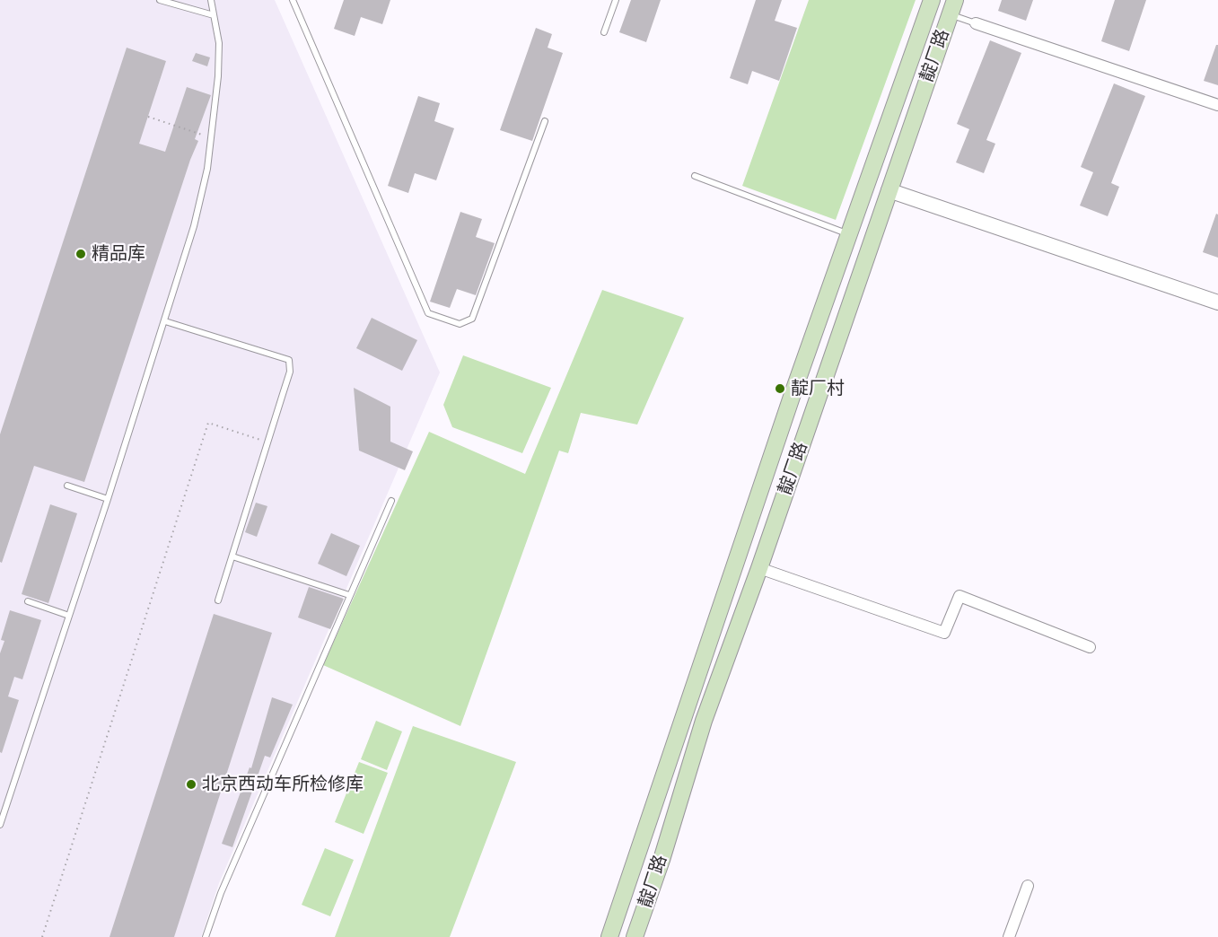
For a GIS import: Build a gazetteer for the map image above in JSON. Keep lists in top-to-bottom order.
{
  "streets": {
    "main road": ["靛厂路"]
  },
  "places": ["精品库", "靛厂村", "北京西动车所检修库"]
}
